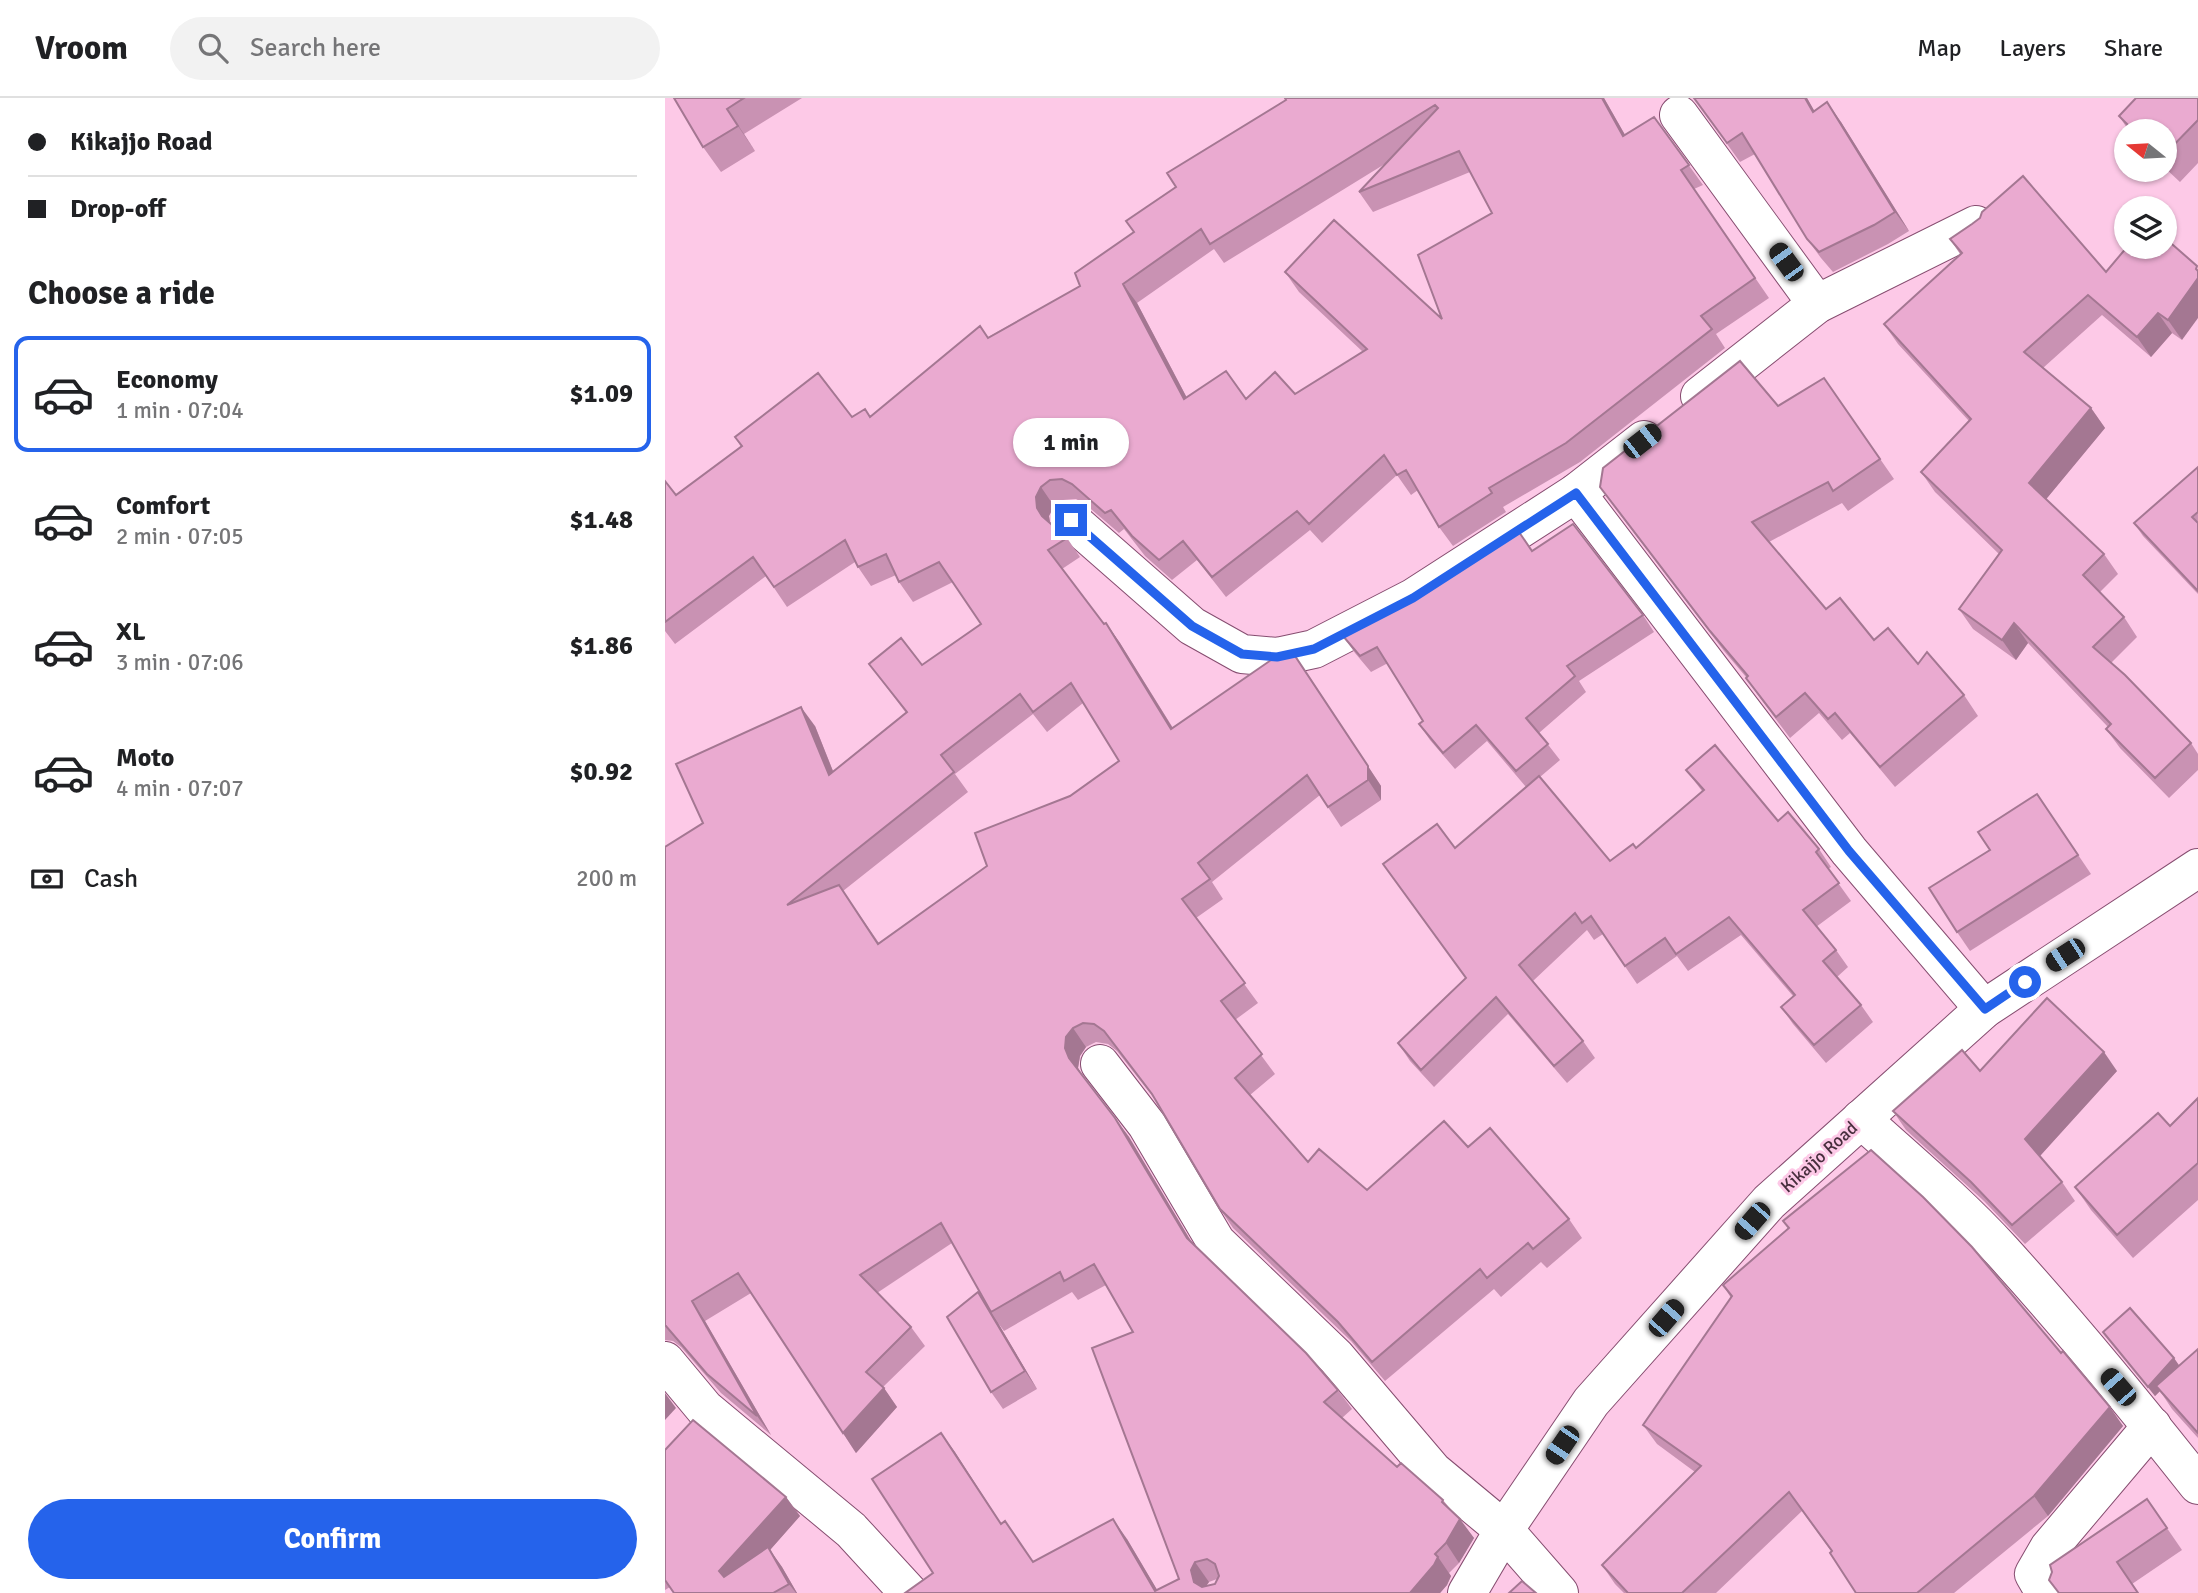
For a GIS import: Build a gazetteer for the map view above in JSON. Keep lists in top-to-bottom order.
{
  "streets": {
    "street": ["Kikajjo Road"]
  },
  "north": "left",
  "page": {
    "header": "Vroom",
    "search": "Search here",
    "nav": ["Map", "Layers", "Share"],
    "banner": ["Kikajjo Road", "Drop-off"],
    "heading": "Choose a ride",
    "list": [
      {
        "name": "Economy",
        "note": "1 min · 07:04",
        "value": "$1.09"
      },
      {
        "name": "Comfort",
        "note": "2 min · 07:05",
        "value": "$1.48"
      },
      {
        "name": "XL",
        "note": "3 min · 07:06",
        "value": "$1.86"
      },
      {
        "name": "Moto",
        "note": "4 min · 07:07",
        "value": "$0.92"
      }
    ],
    "bubble": "1 min",
    "pay": ["Cash", "200 m"],
    "buttons": "Confirm"
  }
}
